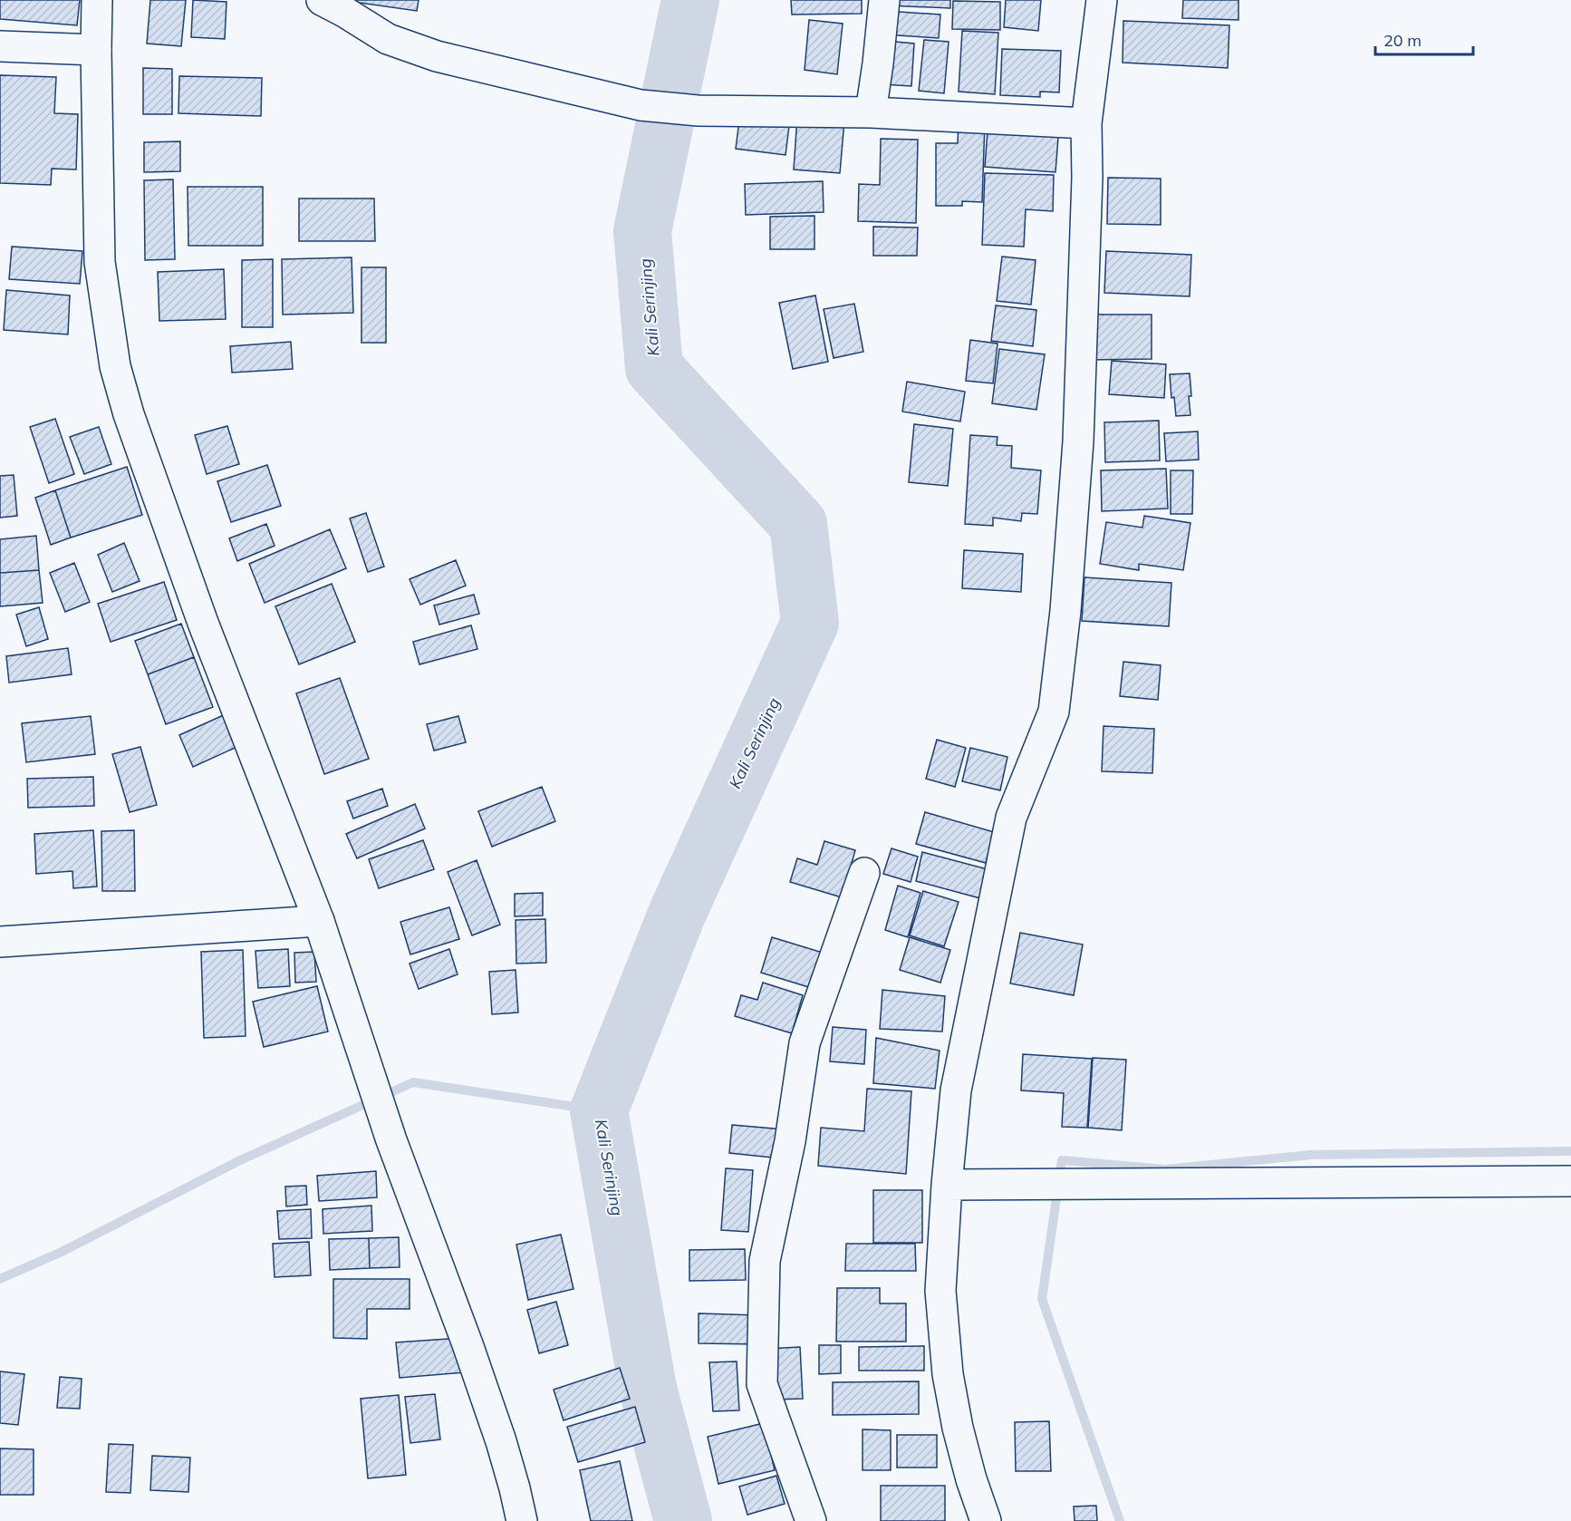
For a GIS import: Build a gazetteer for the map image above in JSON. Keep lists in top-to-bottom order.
{
  "water": ["Kali Serinjing"],
  "scale_bar": "20 m"
}
